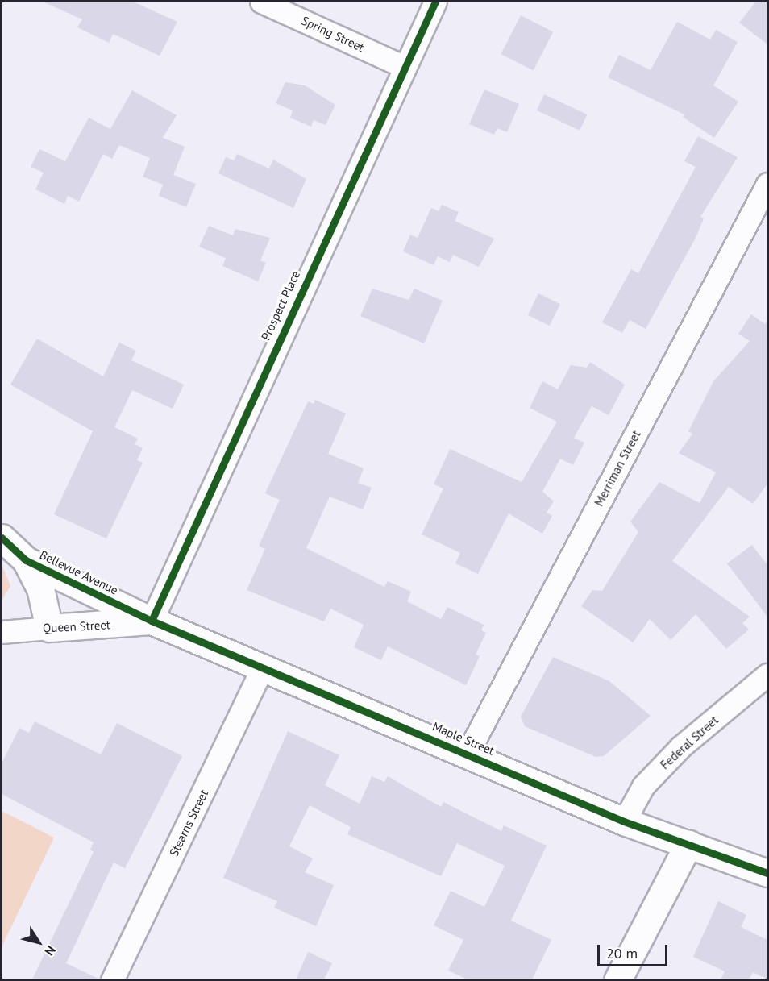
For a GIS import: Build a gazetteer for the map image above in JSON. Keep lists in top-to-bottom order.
{
  "streets": {
    "street": [
      "Spring Street",
      "Prospect Place",
      "Merriman Street",
      "Bellevue Avenue",
      "Queen Street",
      "Maple Street",
      "Federal Street",
      "Stearns Street"
    ]
  },
  "crossings": [
    ["Spring Street", "Prospect Place"],
    ["Prospect Place", "Bellevue Avenue"],
    ["Prospect Place", "Queen Street"],
    ["Prospect Place", "Maple Street"],
    ["Merriman Street", "Maple Street"],
    ["Bellevue Avenue", "Queen Street"],
    ["Bellevue Avenue", "Maple Street"],
    ["Queen Street", "Maple Street"],
    ["Maple Street", "Federal Street"],
    ["Maple Street", "Stearns Street"]
  ],
  "scale_bar": "20 m",
  "north": "bottom right"
}
